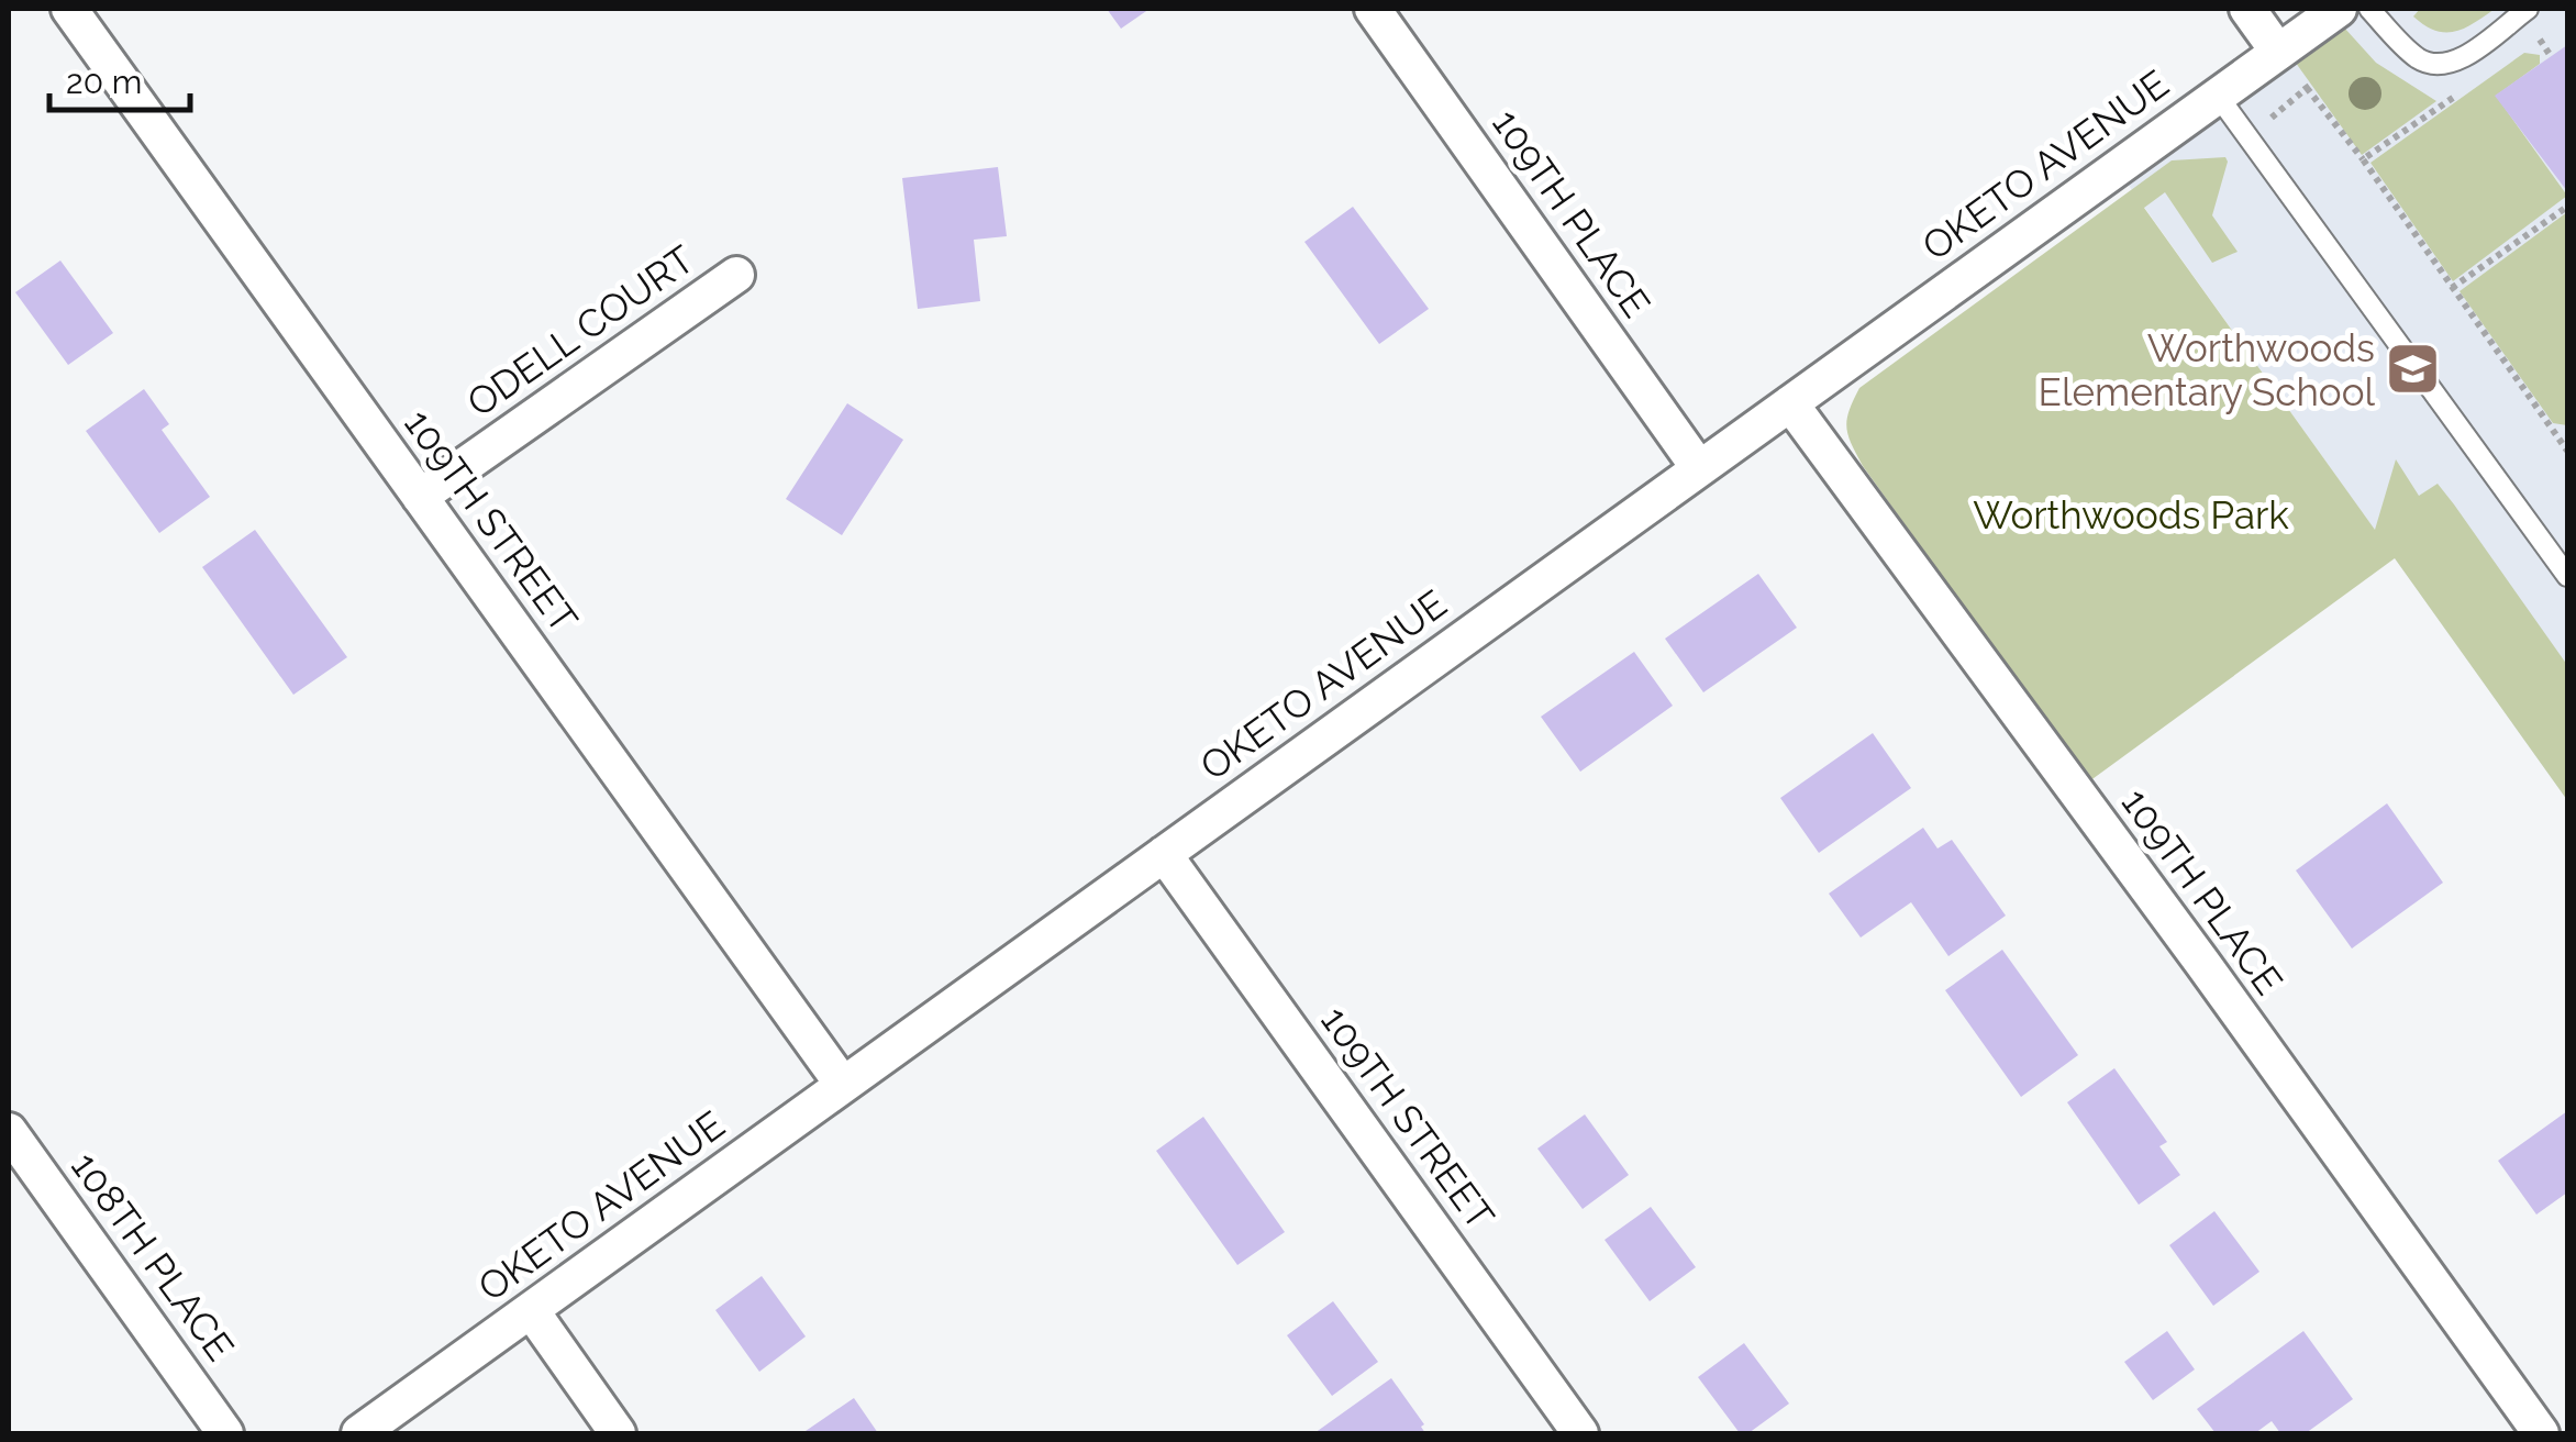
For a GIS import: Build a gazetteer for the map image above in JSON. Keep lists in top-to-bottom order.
{
  "streets": {
    "street": [
      "OKETO AVENUE",
      "109TH PLACE",
      "ODELL COURT",
      "109TH STREET",
      "108TH PLACE"
    ]
  },
  "crossings": [
    ["OKETO AVENUE", "109TH PLACE"],
    ["OKETO AVENUE", "109TH STREET"],
    ["ODELL COURT", "109TH STREET"]
  ],
  "parks": ["Worthwoods Park"],
  "places": {
    "school or university": ["Worthwoods Elementary School"]
  },
  "scale_bar": "20 m"
}
